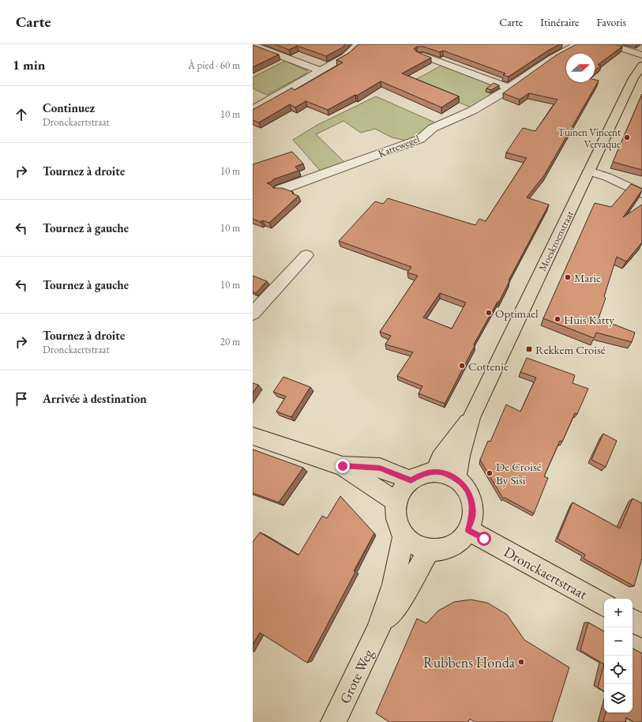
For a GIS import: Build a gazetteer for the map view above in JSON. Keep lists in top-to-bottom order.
{
  "streets": {
    "main road": ["Moeskroenstraat", "Dronckaertstraat", "Grote Weg"],
    "street": ["Kattewegel"]
  },
  "crossings": [
    ["Moeskroenstraat", "Dronckaertstraat"],
    ["Moeskroenstraat", "Grote Weg"],
    ["Dronckaertstraat", "Grote Weg"]
  ],
  "places": {
    "other": [
      "Tuinen Vincent Vervaque",
      "Marie",
      "Optimael",
      "Huis Katty",
      "Cottenie",
      "De Croisé By Sisi",
      "Rubbens Honda"
    ],
    "transit": ["Rekkem Croisé"]
  },
  "north": "right",
  "page": {
    "header": "Carte",
    "nav": ["Carte", "Itinéraire", "Favoris"],
    "heading": ["1 min", "À pied · 60 m"],
    "list": [
      ["Continuez", "Dronckaertstraat", "10 m"],
      ["Tournez à droite", "10 m"],
      ["Tournez à gauche", "10 m"],
      ["Tournez à gauche", "10 m"],
      ["Tournez à droite", "Dronckaertstraat", "20 m"],
      "Arrivée à destination"
    ],
    "map_buttons": ["+", "−"]
  }
}
